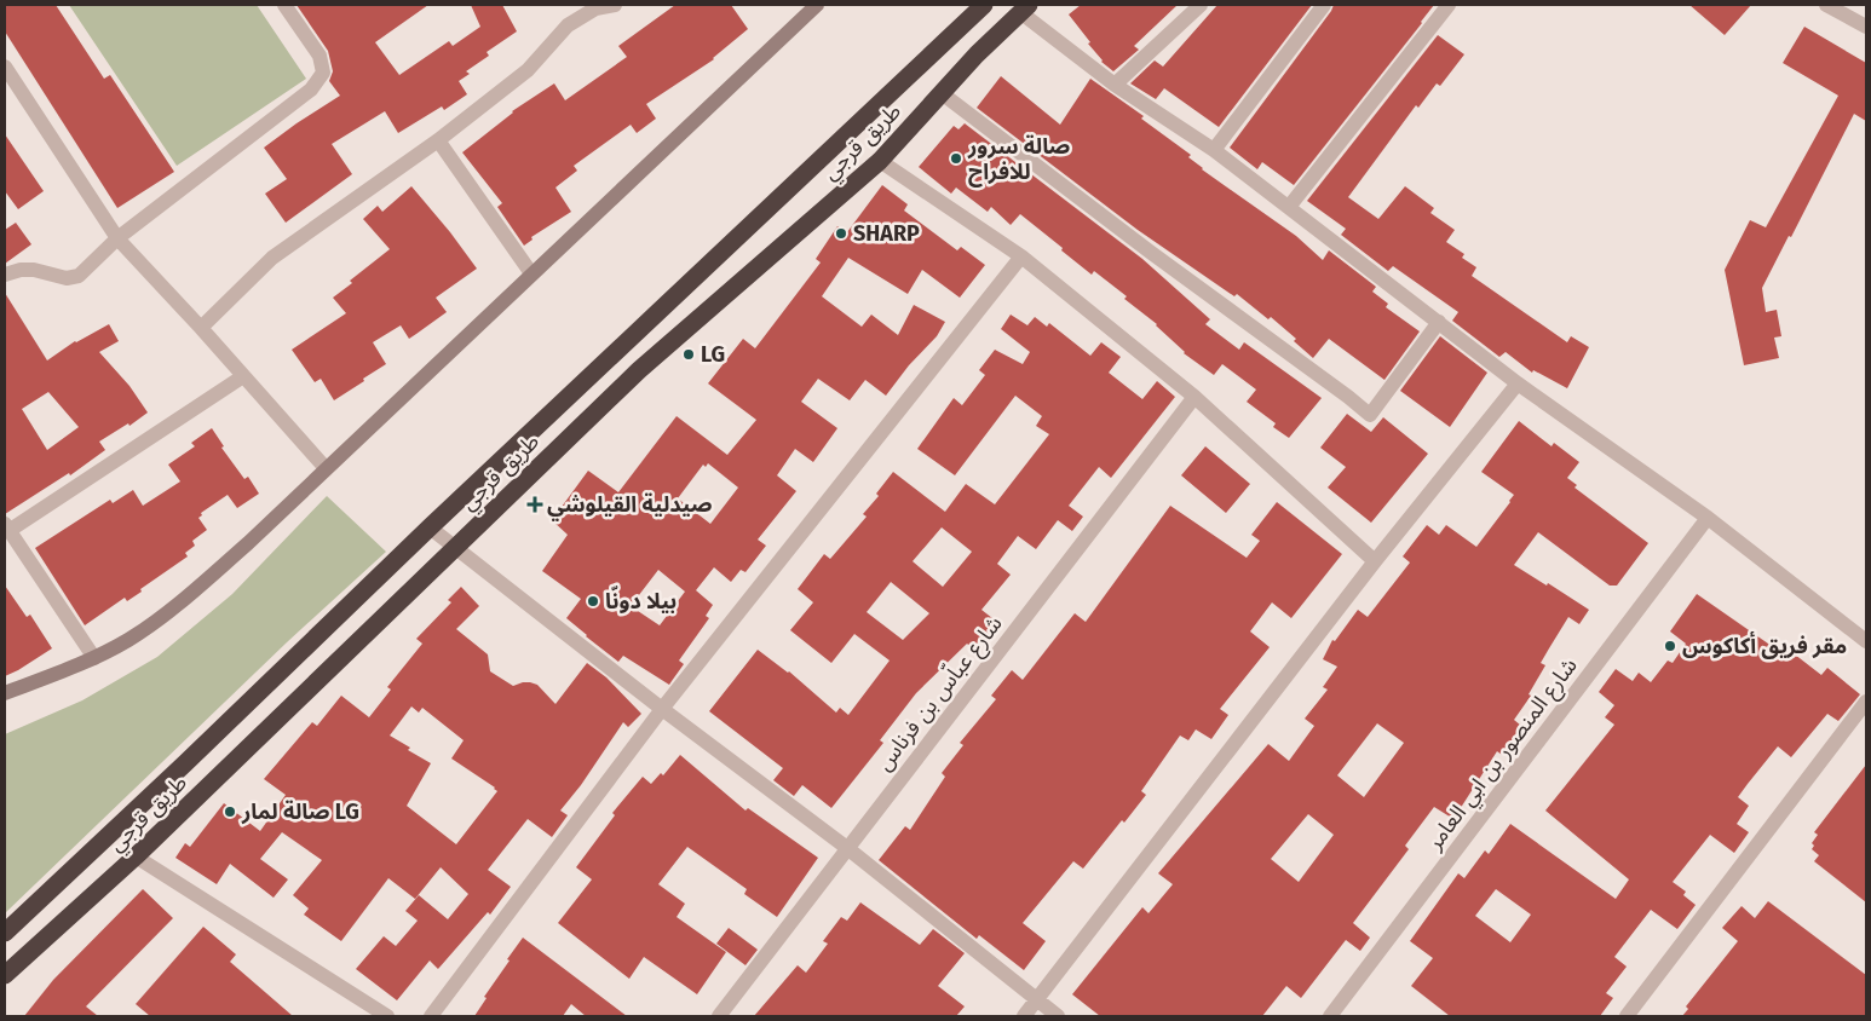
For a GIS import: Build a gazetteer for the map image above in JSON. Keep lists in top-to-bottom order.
{
  "streets": {
    "highway": ["طريق قرجي"],
    "street": ["شارع عباّس بن فرناس", "شارع المنصور بن ابي العامر"]
  },
  "places": {
    "other": [
      "صالة سرور للافراح",
      "SHARP",
      "LG",
      "بيلا دونّا",
      "مقر فريق أكاكوس",
      "صالة لمار LG"
    ],
    "health": ["صيدلية القيلوشي"]
  }
}
